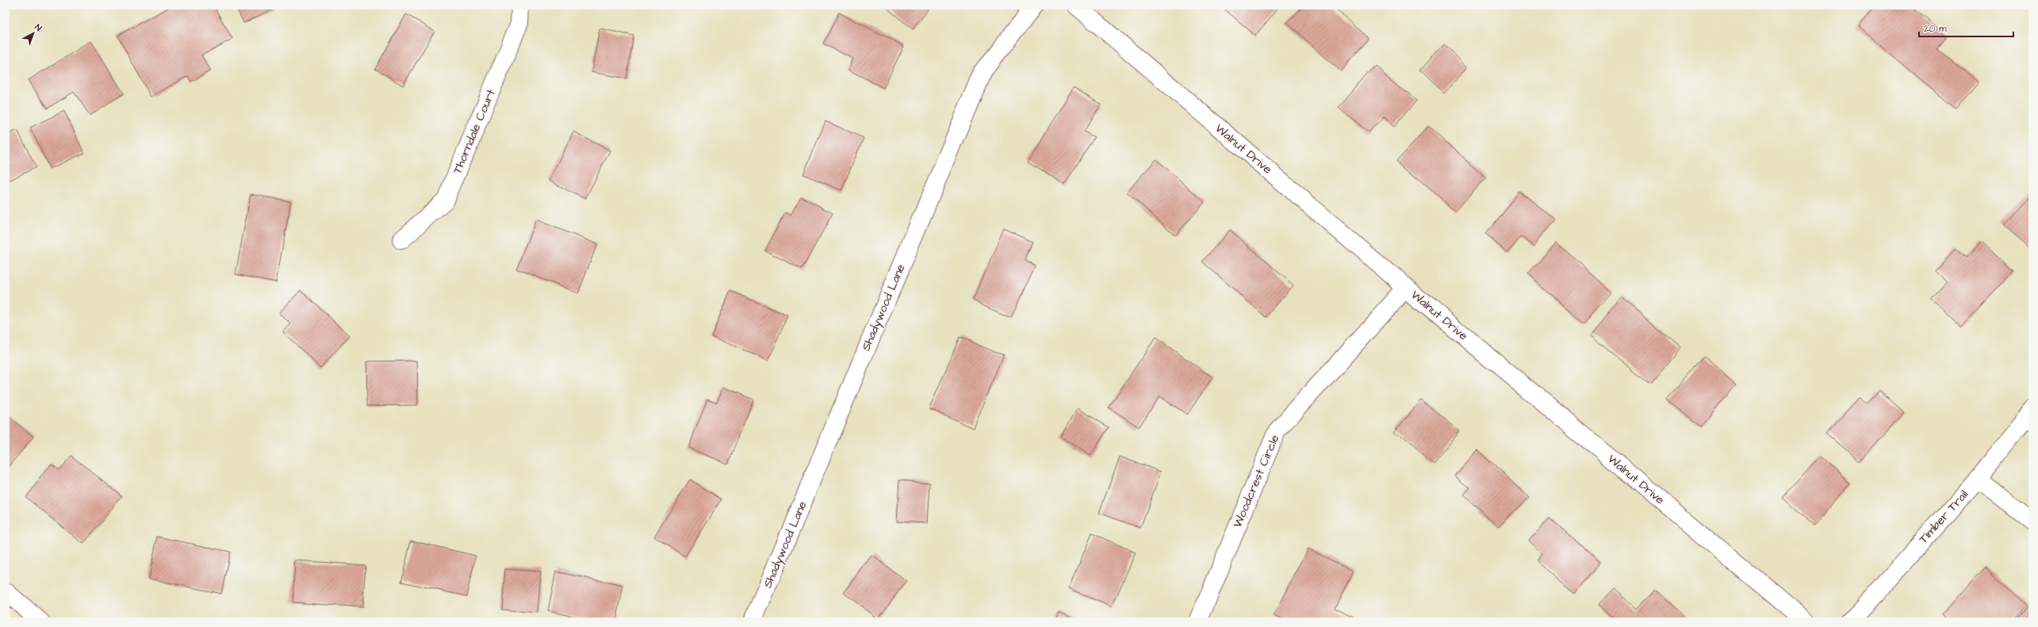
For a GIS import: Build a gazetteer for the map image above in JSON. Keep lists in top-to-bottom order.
{
  "streets": {
    "street": [
      "Thorndale Court",
      "Walnut Drive",
      "Shadywood Lane",
      "Woodcrest Circle",
      "Timber Trail"
    ]
  },
  "crossings": [
    ["Walnut Drive", "Woodcrest Circle"]
  ],
  "scale_bar": "20 m",
  "north": "top right"
}
